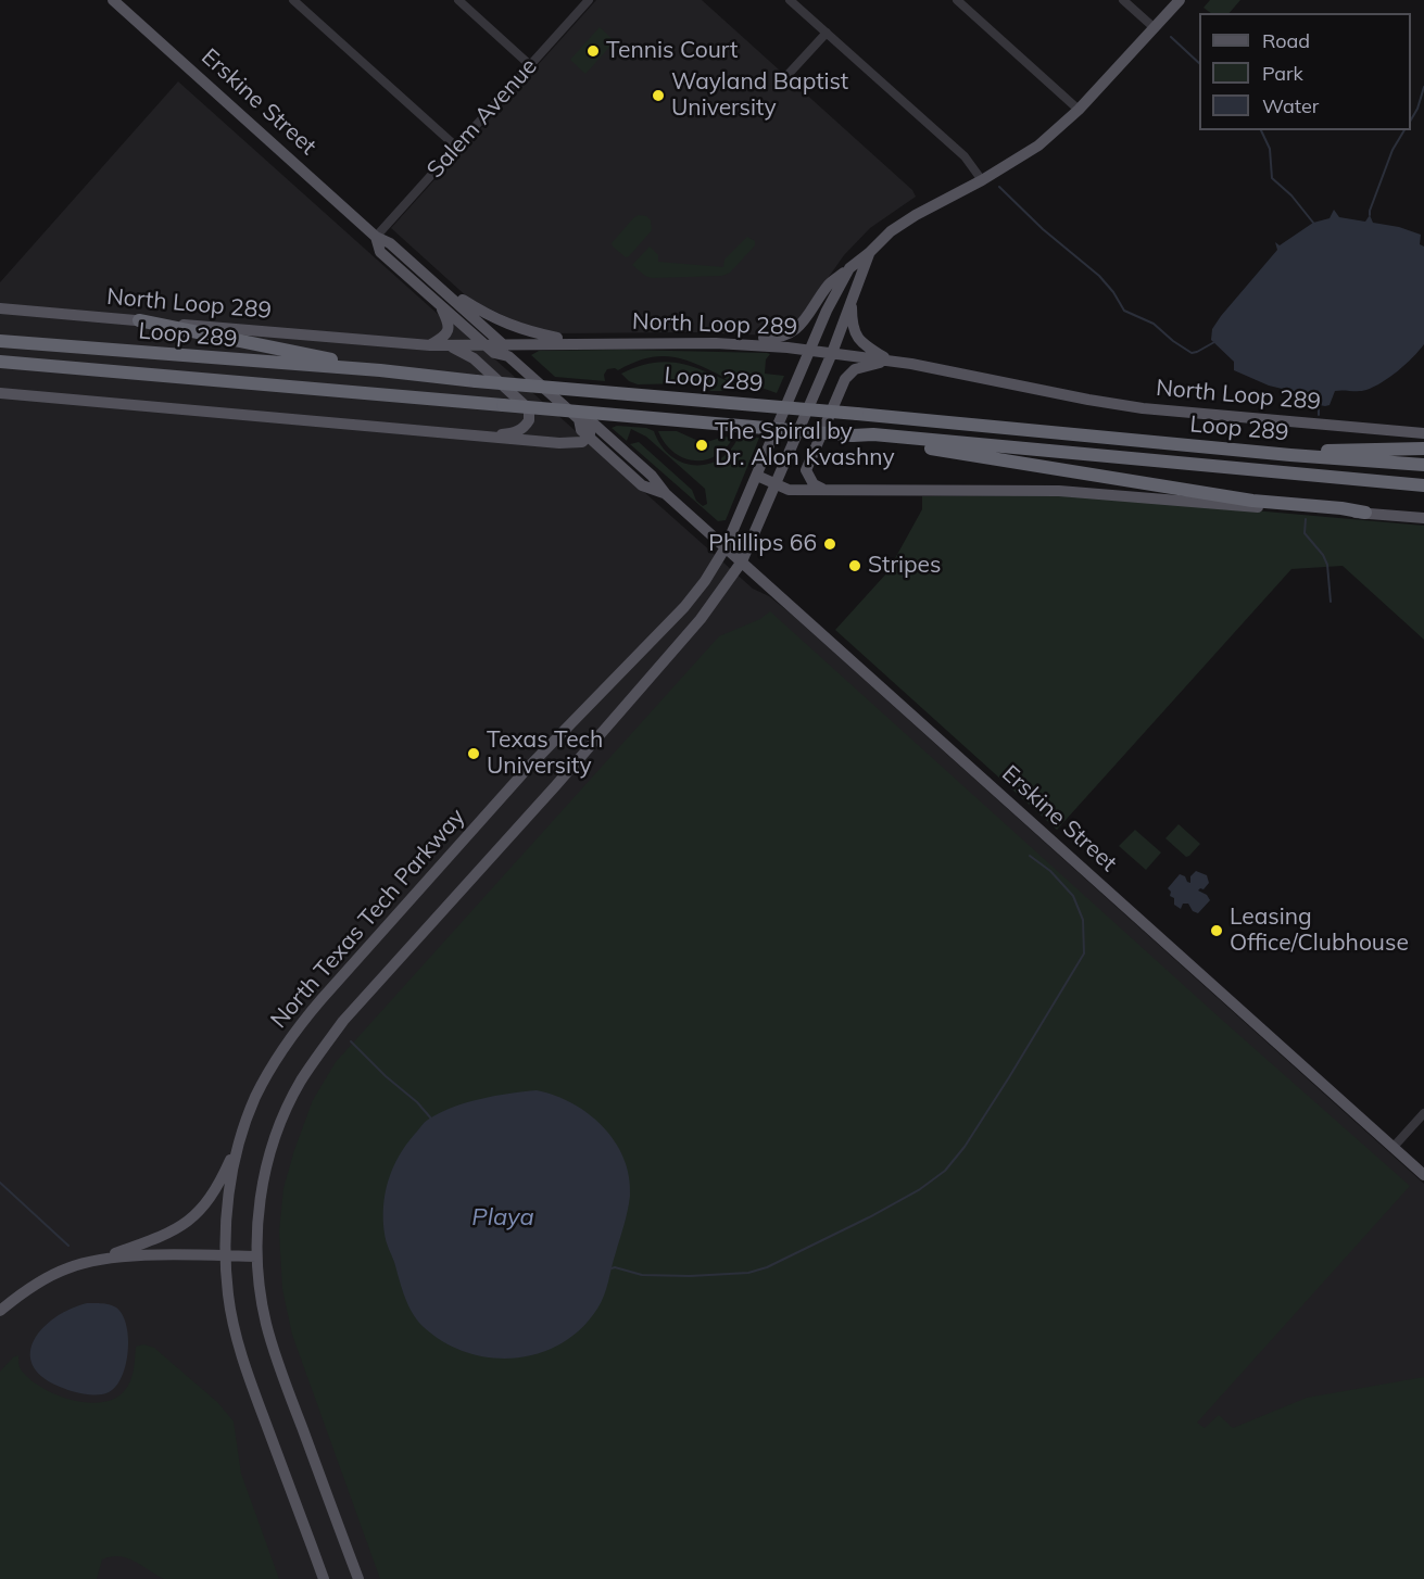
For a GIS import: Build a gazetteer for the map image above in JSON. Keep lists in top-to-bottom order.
{
  "streets": {
    "highway": ["Loop 289"],
    "main road": ["Erskine Street", "North Loop 289", "North Texas Tech Parkway"],
    "street": ["Salem Avenue"]
  },
  "crossings": [
    ["Erskine Street", "Salem Avenue"],
    ["Erskine Street", "North Loop 289"],
    ["Erskine Street", "North Texas Tech Parkway"],
    ["North Loop 289", "North Texas Tech Parkway"]
  ],
  "water": ["Playa"],
  "places": [
    "Tennis Court",
    "Wayland Baptist University",
    "The Spiral by Dr. Alon Kvashny",
    "Phillips 66",
    "Stripes",
    "Texas Tech University",
    "Leasing Office/Clubhouse"
  ],
  "legend": ["Road", "Park", "Water"]
}
